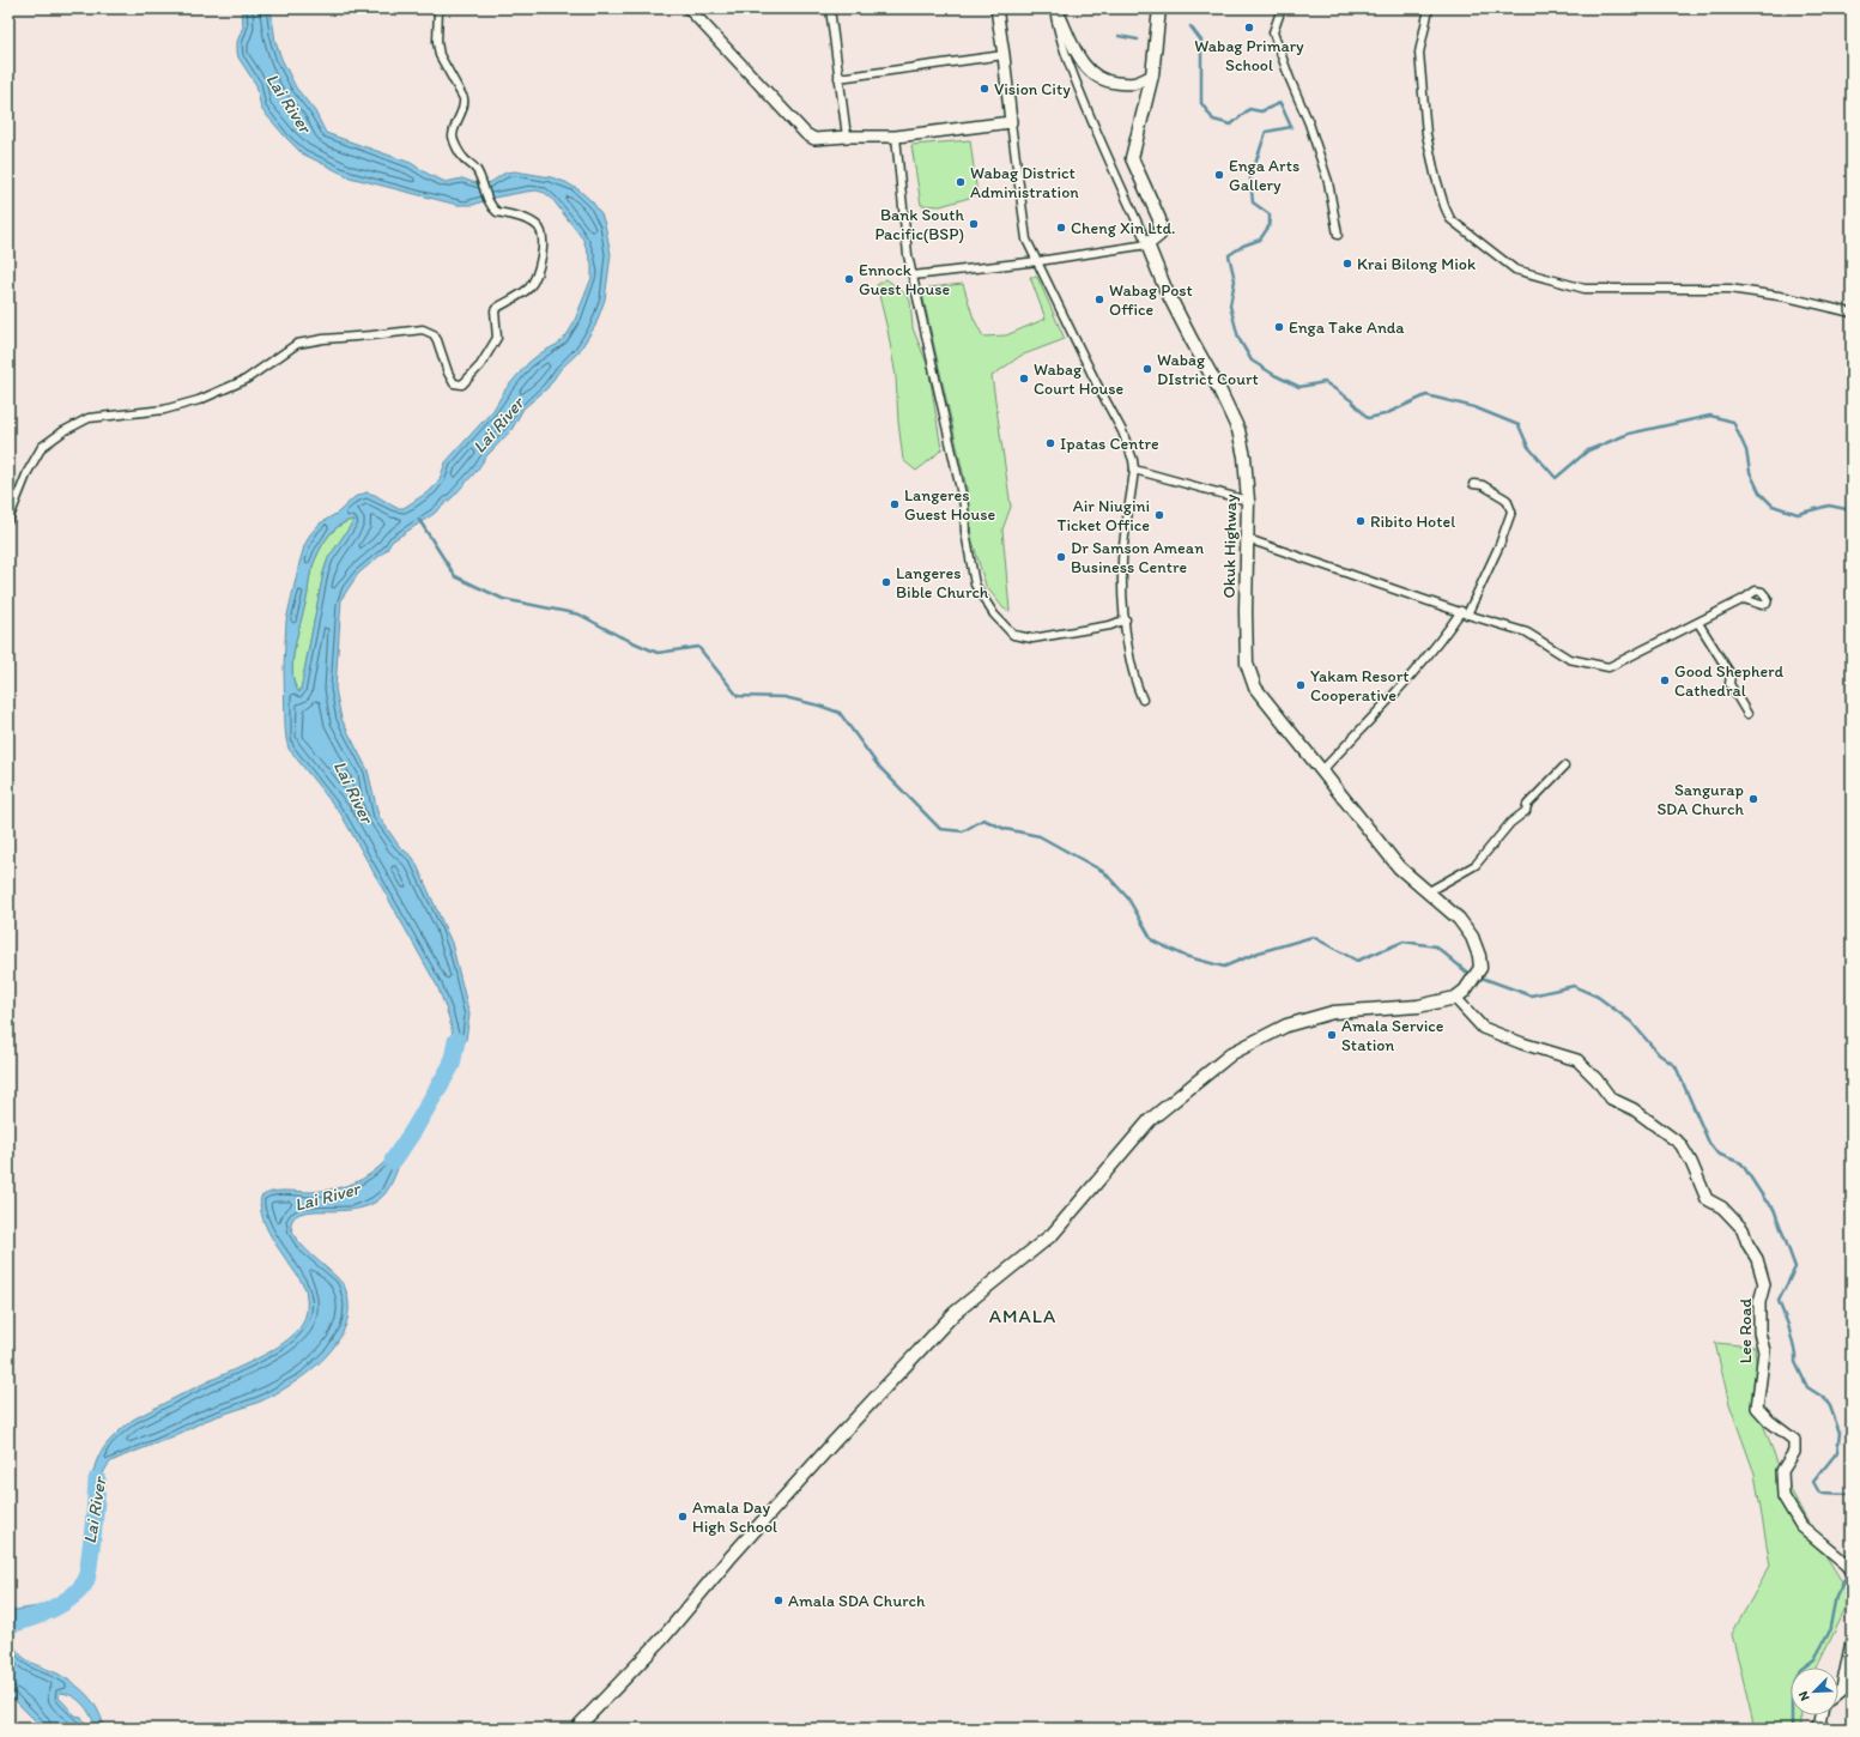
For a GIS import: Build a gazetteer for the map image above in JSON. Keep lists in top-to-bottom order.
{
  "streets": {
    "main road": ["Okuk Highway"],
    "street": ["Lee Road"]
  },
  "crossings": [
    ["Okuk Highway", "Lee Road"]
  ],
  "districts": ["AMALA"],
  "water": ["Lai River"],
  "places": [
    "Wabag Primary School",
    "Vision City",
    "Enga Arts Gallery",
    "Wabag District Administration",
    "Bank South Pacific(BSP)",
    "Cheng Xin Ltd.",
    "Krai Bilong Miok",
    "Ennock Guest House",
    "Wabag Post Office",
    "Enga Take Anda",
    "Wabag DIstrict Court",
    "Wabag Court House",
    "Ipatas Centre",
    "Langeres Guest House",
    "Air Niugini Ticket Office",
    "Ribito Hotel",
    "Dr Samson Amean Business Centre",
    "Langeres Bible Church",
    "Good Shepherd Cathedral",
    "Yakam Resort Cooperative",
    "Sangurap SDA Church",
    "Amala Service Station",
    "Amala Day High School",
    "Amala SDA Church"
  ],
  "north": "bottom left"
}
